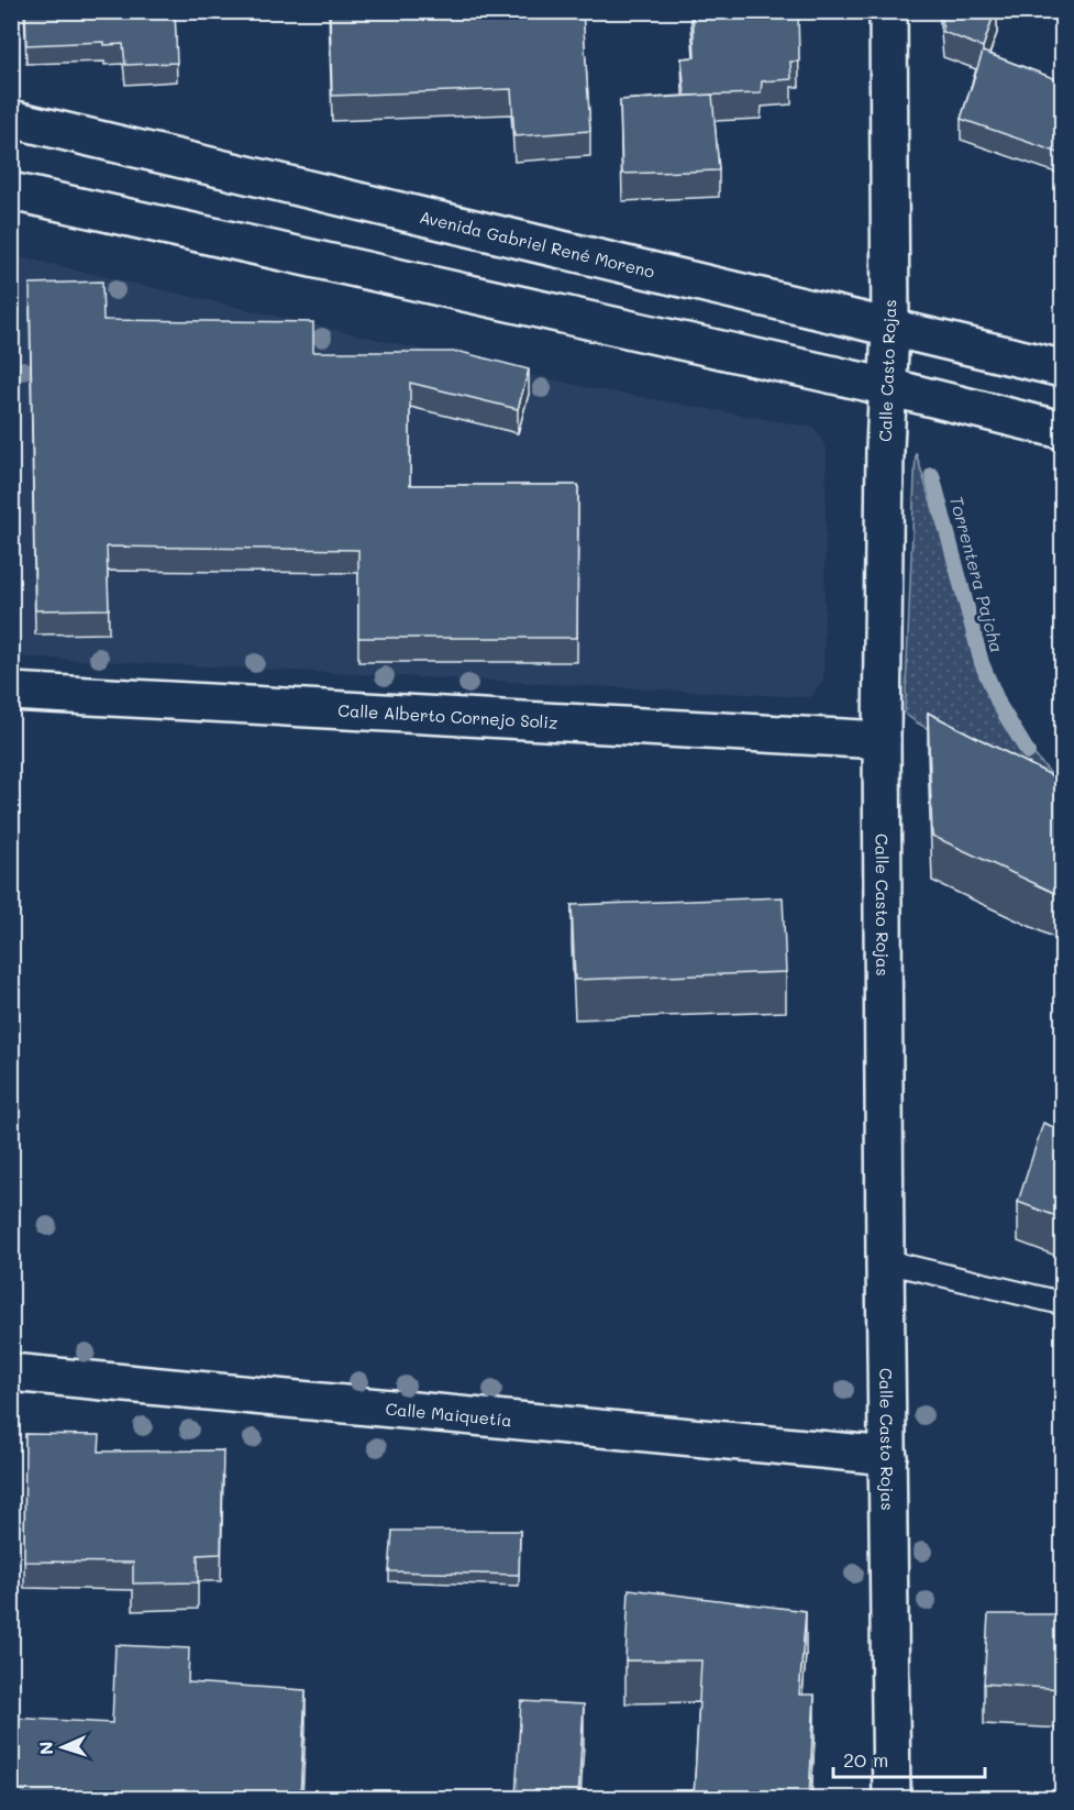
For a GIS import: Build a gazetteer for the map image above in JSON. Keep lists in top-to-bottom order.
{
  "streets": {
    "street": [
      "Avenida Gabriel René Moreno",
      "Calle Casto Rojas",
      "Calle Alberto Cornejo Soliz",
      "Calle Maiquetía"
    ]
  },
  "crossings": [
    ["Avenida Gabriel René Moreno", "Calle Casto Rojas"],
    ["Calle Casto Rojas", "Calle Alberto Cornejo Soliz"],
    ["Calle Casto Rojas", "Calle Maiquetía"]
  ],
  "water": ["Torrentera Pajcha"],
  "scale_bar": "20 m",
  "north": "left"
}
